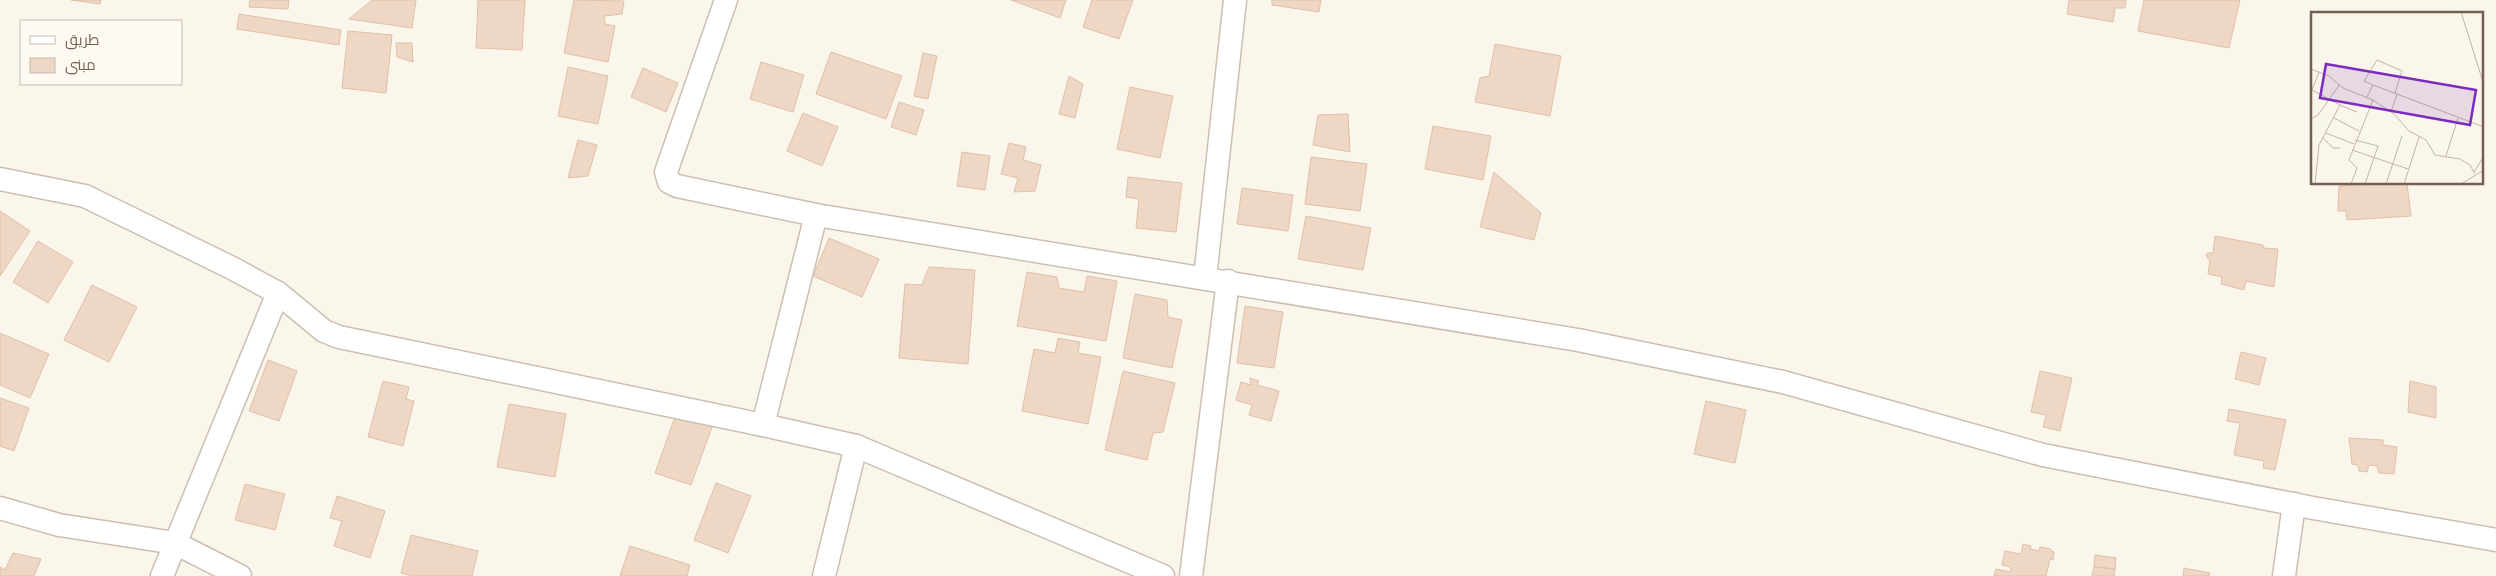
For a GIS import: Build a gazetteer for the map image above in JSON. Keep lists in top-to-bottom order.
{
  "legend": ["طريق", "مبنى"]
}
